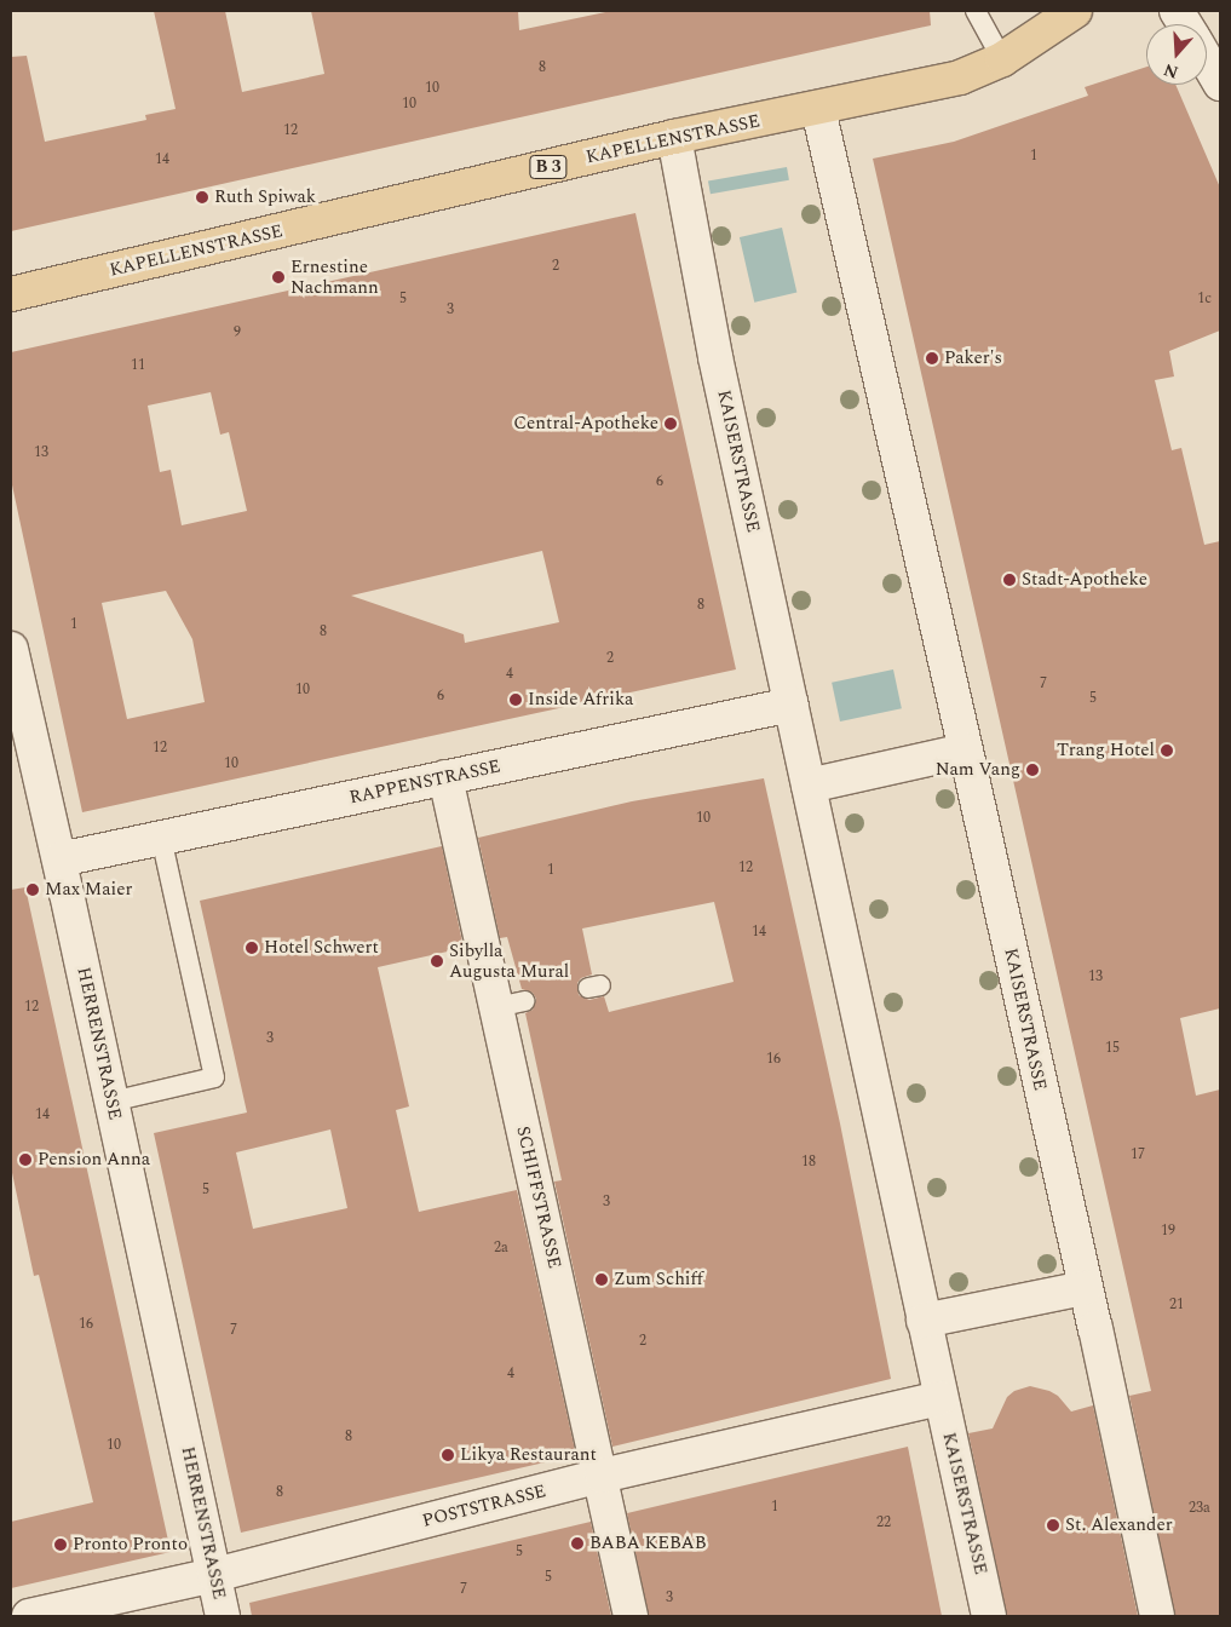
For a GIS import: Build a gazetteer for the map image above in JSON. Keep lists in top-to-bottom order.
{
  "streets": {
    "main road": ["KAPELLENSTRASSE", "B 3"],
    "street": [
      "KAISERSTRASSE",
      "RAPPENSTRASSE",
      "HERRENSTRASSE",
      "SCHIFFSTRASSE",
      "POSTSTRASSE"
    ]
  },
  "crossings": [
    ["KAPELLENSTRASSE", "KAISERSTRASSE"],
    ["KAISERSTRASSE", "RAPPENSTRASSE"],
    ["KAISERSTRASSE", "POSTSTRASSE"],
    ["RAPPENSTRASSE", "HERRENSTRASSE"],
    ["RAPPENSTRASSE", "SCHIFFSTRASSE"],
    ["HERRENSTRASSE", "POSTSTRASSE"],
    ["SCHIFFSTRASSE", "POSTSTRASSE"]
  ],
  "places": [
    "Ruth Spiwak",
    "Ernestine Nachmann",
    "Paker's",
    "Central-Apotheke",
    "Stadt-Apotheke",
    "Inside Afrika",
    "Trang Hotel",
    "Nam Vang",
    "Max Maier",
    "Hotel Schwert",
    "Sibylla Augusta Mural",
    "Pension Anna",
    "Zum Schiff",
    "Likya Restaurant",
    "St. Alexander",
    "BABA KEBAB",
    "Pronto Pronto"
  ],
  "house_numbers": [
    "8",
    "10",
    "10",
    "12",
    "1",
    "14",
    "2",
    "5",
    "1c",
    "3",
    "9",
    "11",
    "13",
    "6",
    "8",
    "1",
    "8",
    "2",
    "4",
    "7",
    "10",
    "6",
    "5",
    "12",
    "10",
    "10",
    "12",
    "1",
    "14",
    "13",
    "12",
    "3",
    "15",
    "16",
    "14",
    "17",
    "18",
    "5",
    "3",
    "19",
    "2a",
    "21",
    "16",
    "7",
    "2",
    "4",
    "8",
    "10",
    "8",
    "1",
    "23a",
    "22",
    "5",
    "5",
    "7",
    "3"
  ],
  "north": "bottom"
}
